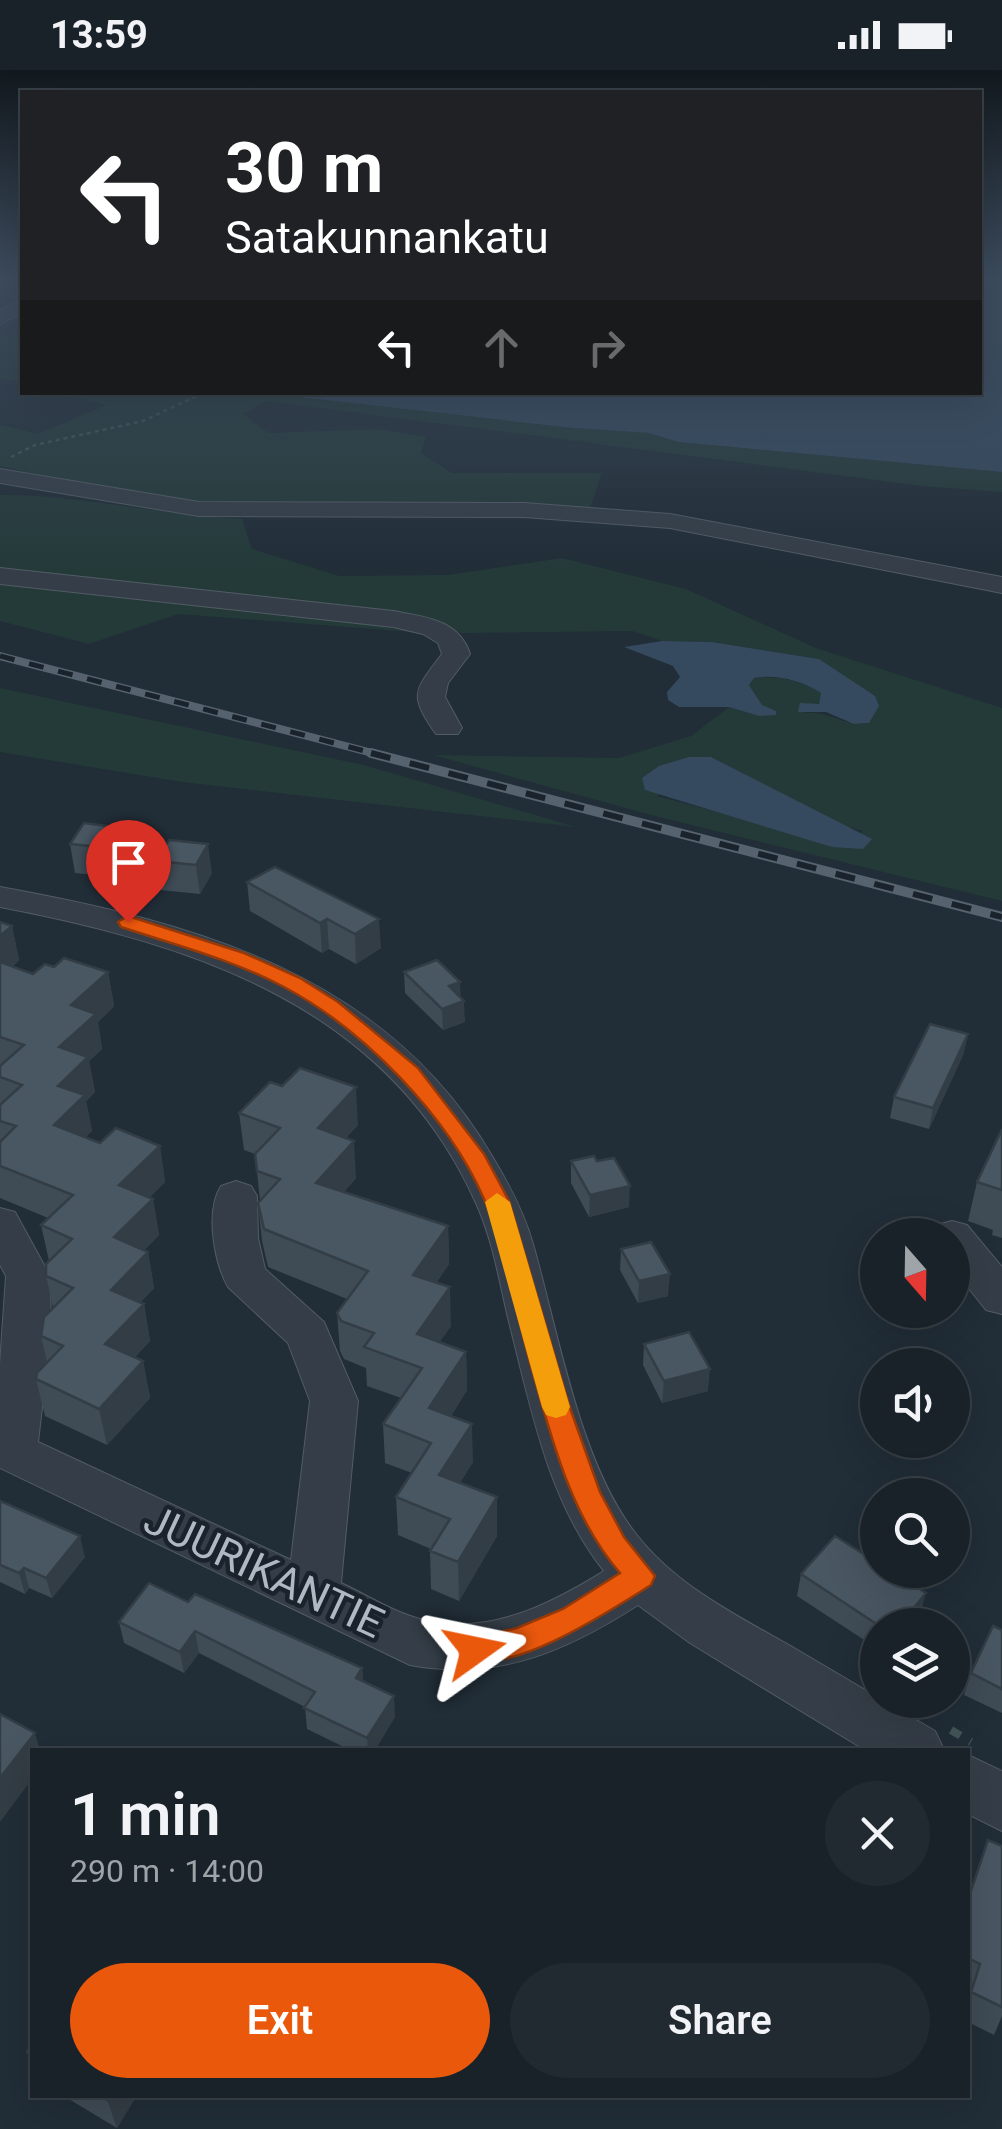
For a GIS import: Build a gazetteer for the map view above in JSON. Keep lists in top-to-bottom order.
{
  "streets": {
    "street": ["JUURIKANTIE"]
  },
  "north": "bottom",
  "page": {
    "status": "13:59",
    "turn": ["30 m", "Satakunnankatu"],
    "heading": ["1 min", "290 m · 14:00"],
    "buttons": ["Exit", "Share"]
  }
}
